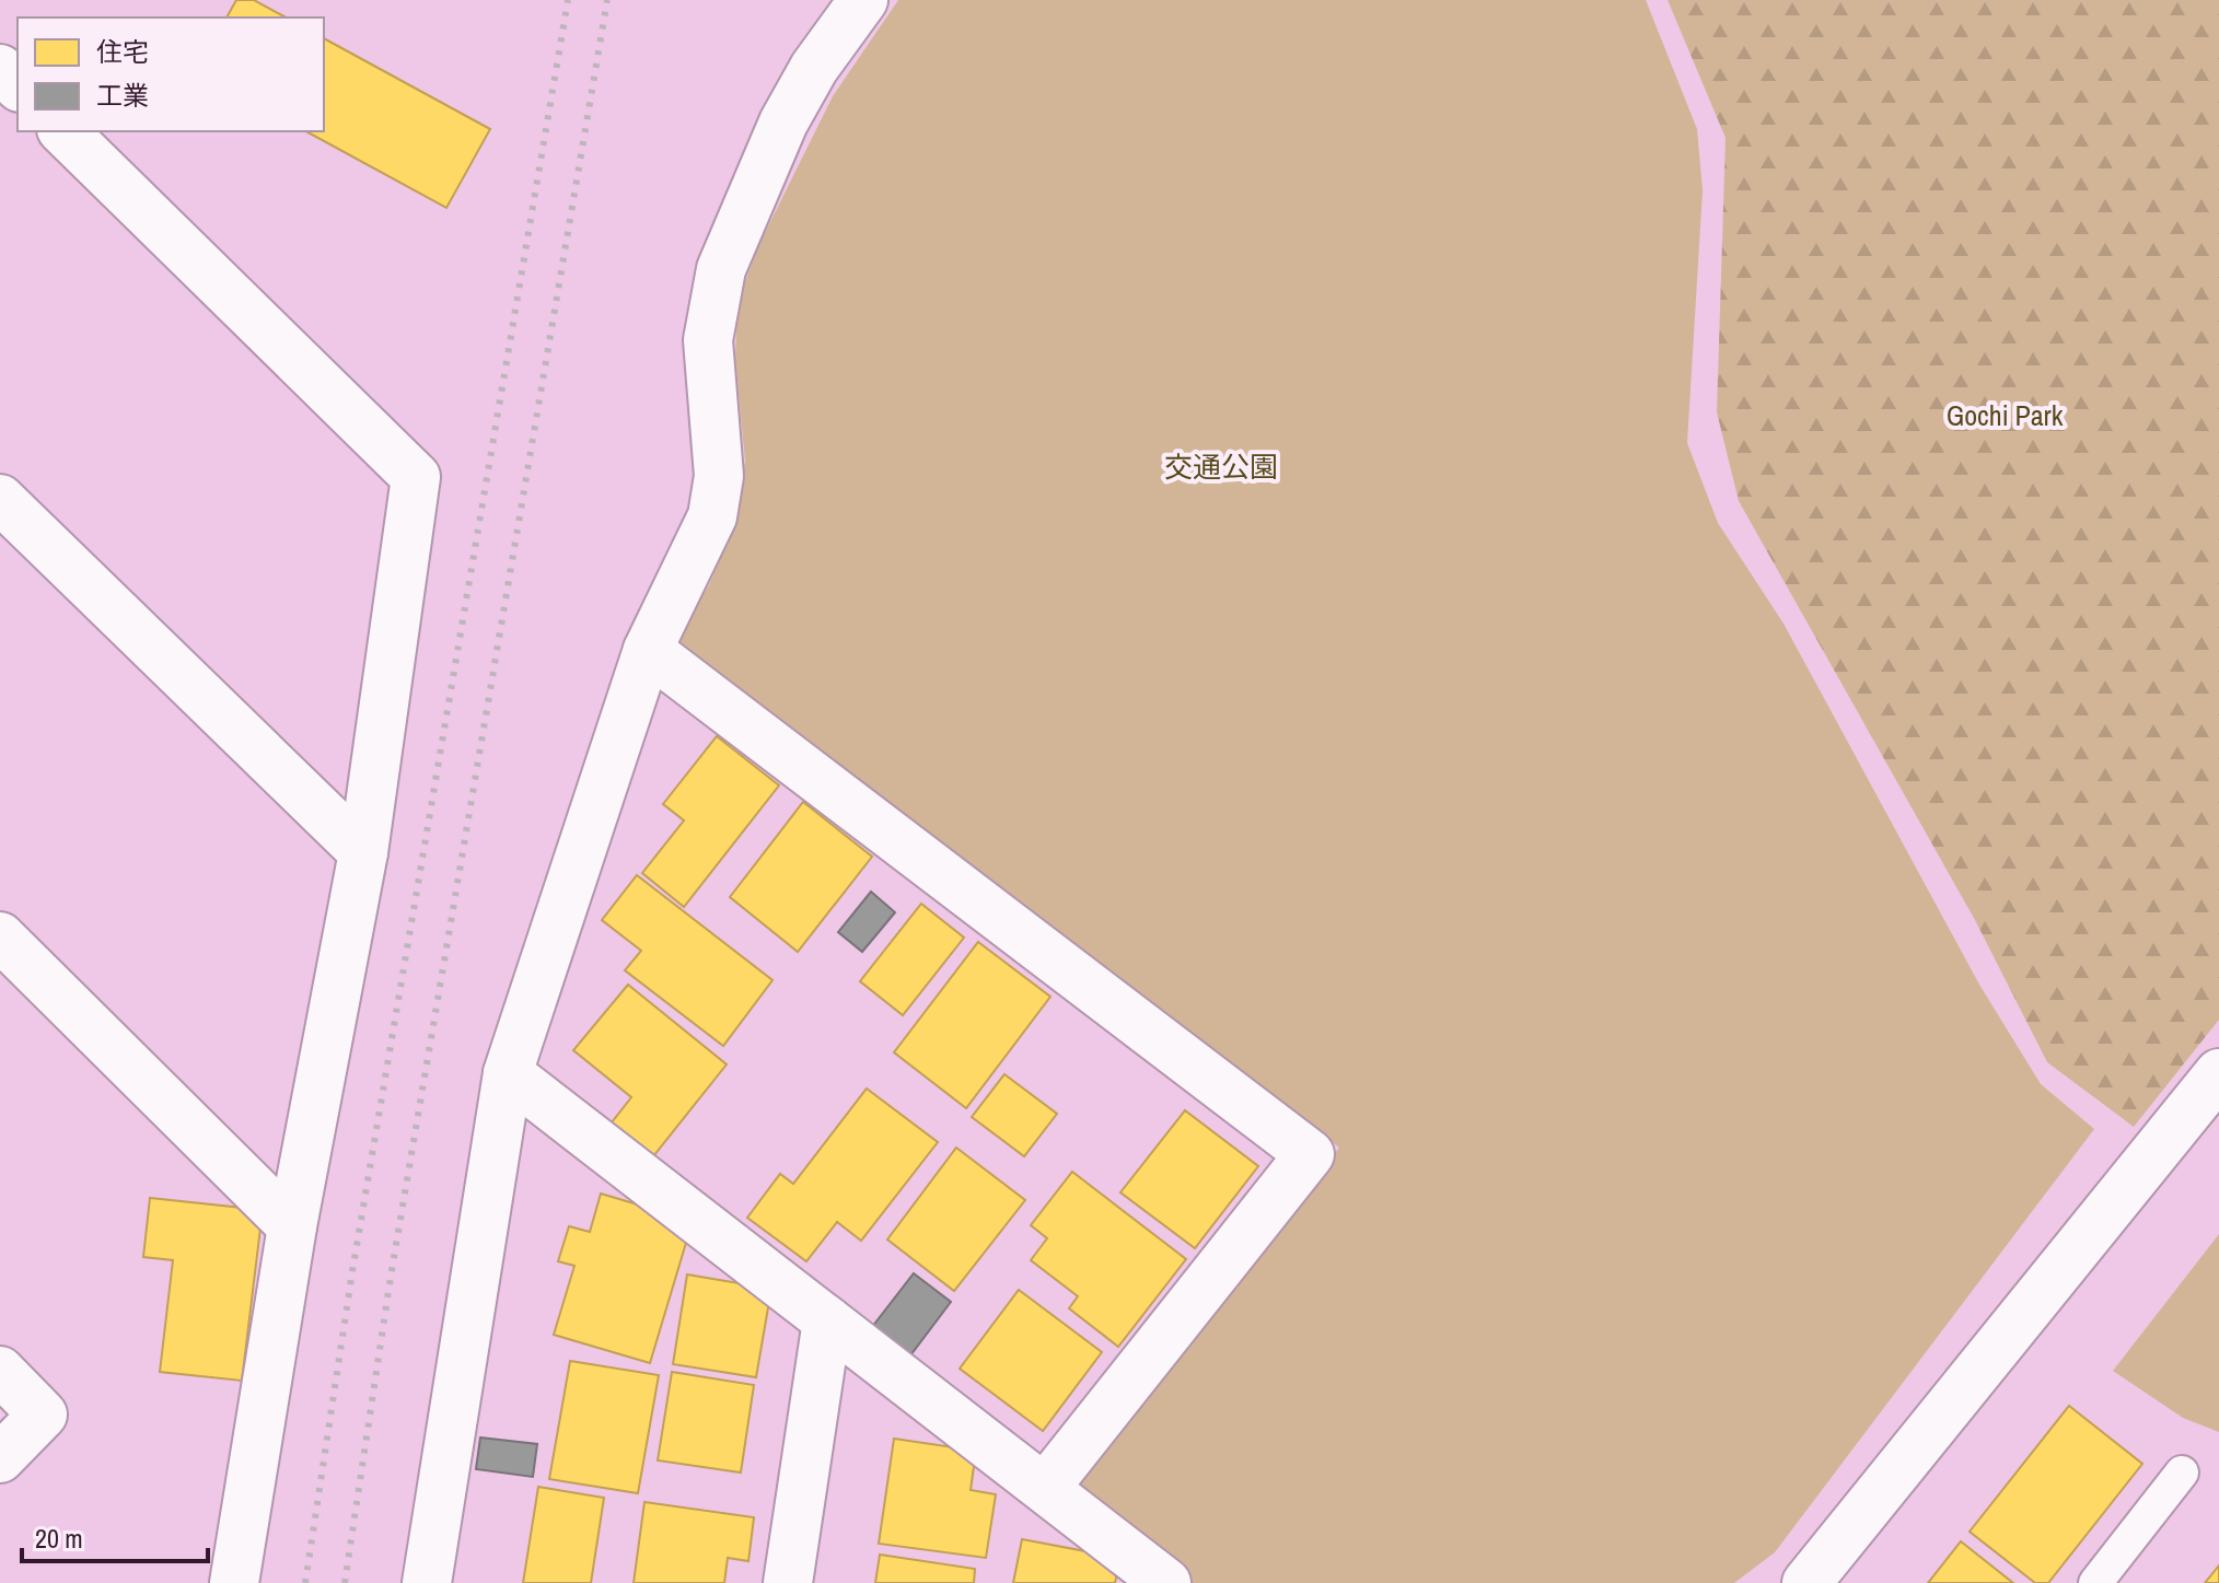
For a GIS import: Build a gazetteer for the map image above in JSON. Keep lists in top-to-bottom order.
{
  "parks": ["Gochi Park", "交通公園"],
  "legend": ["住宅", "工業"],
  "scale_bar": "20 m"
}
